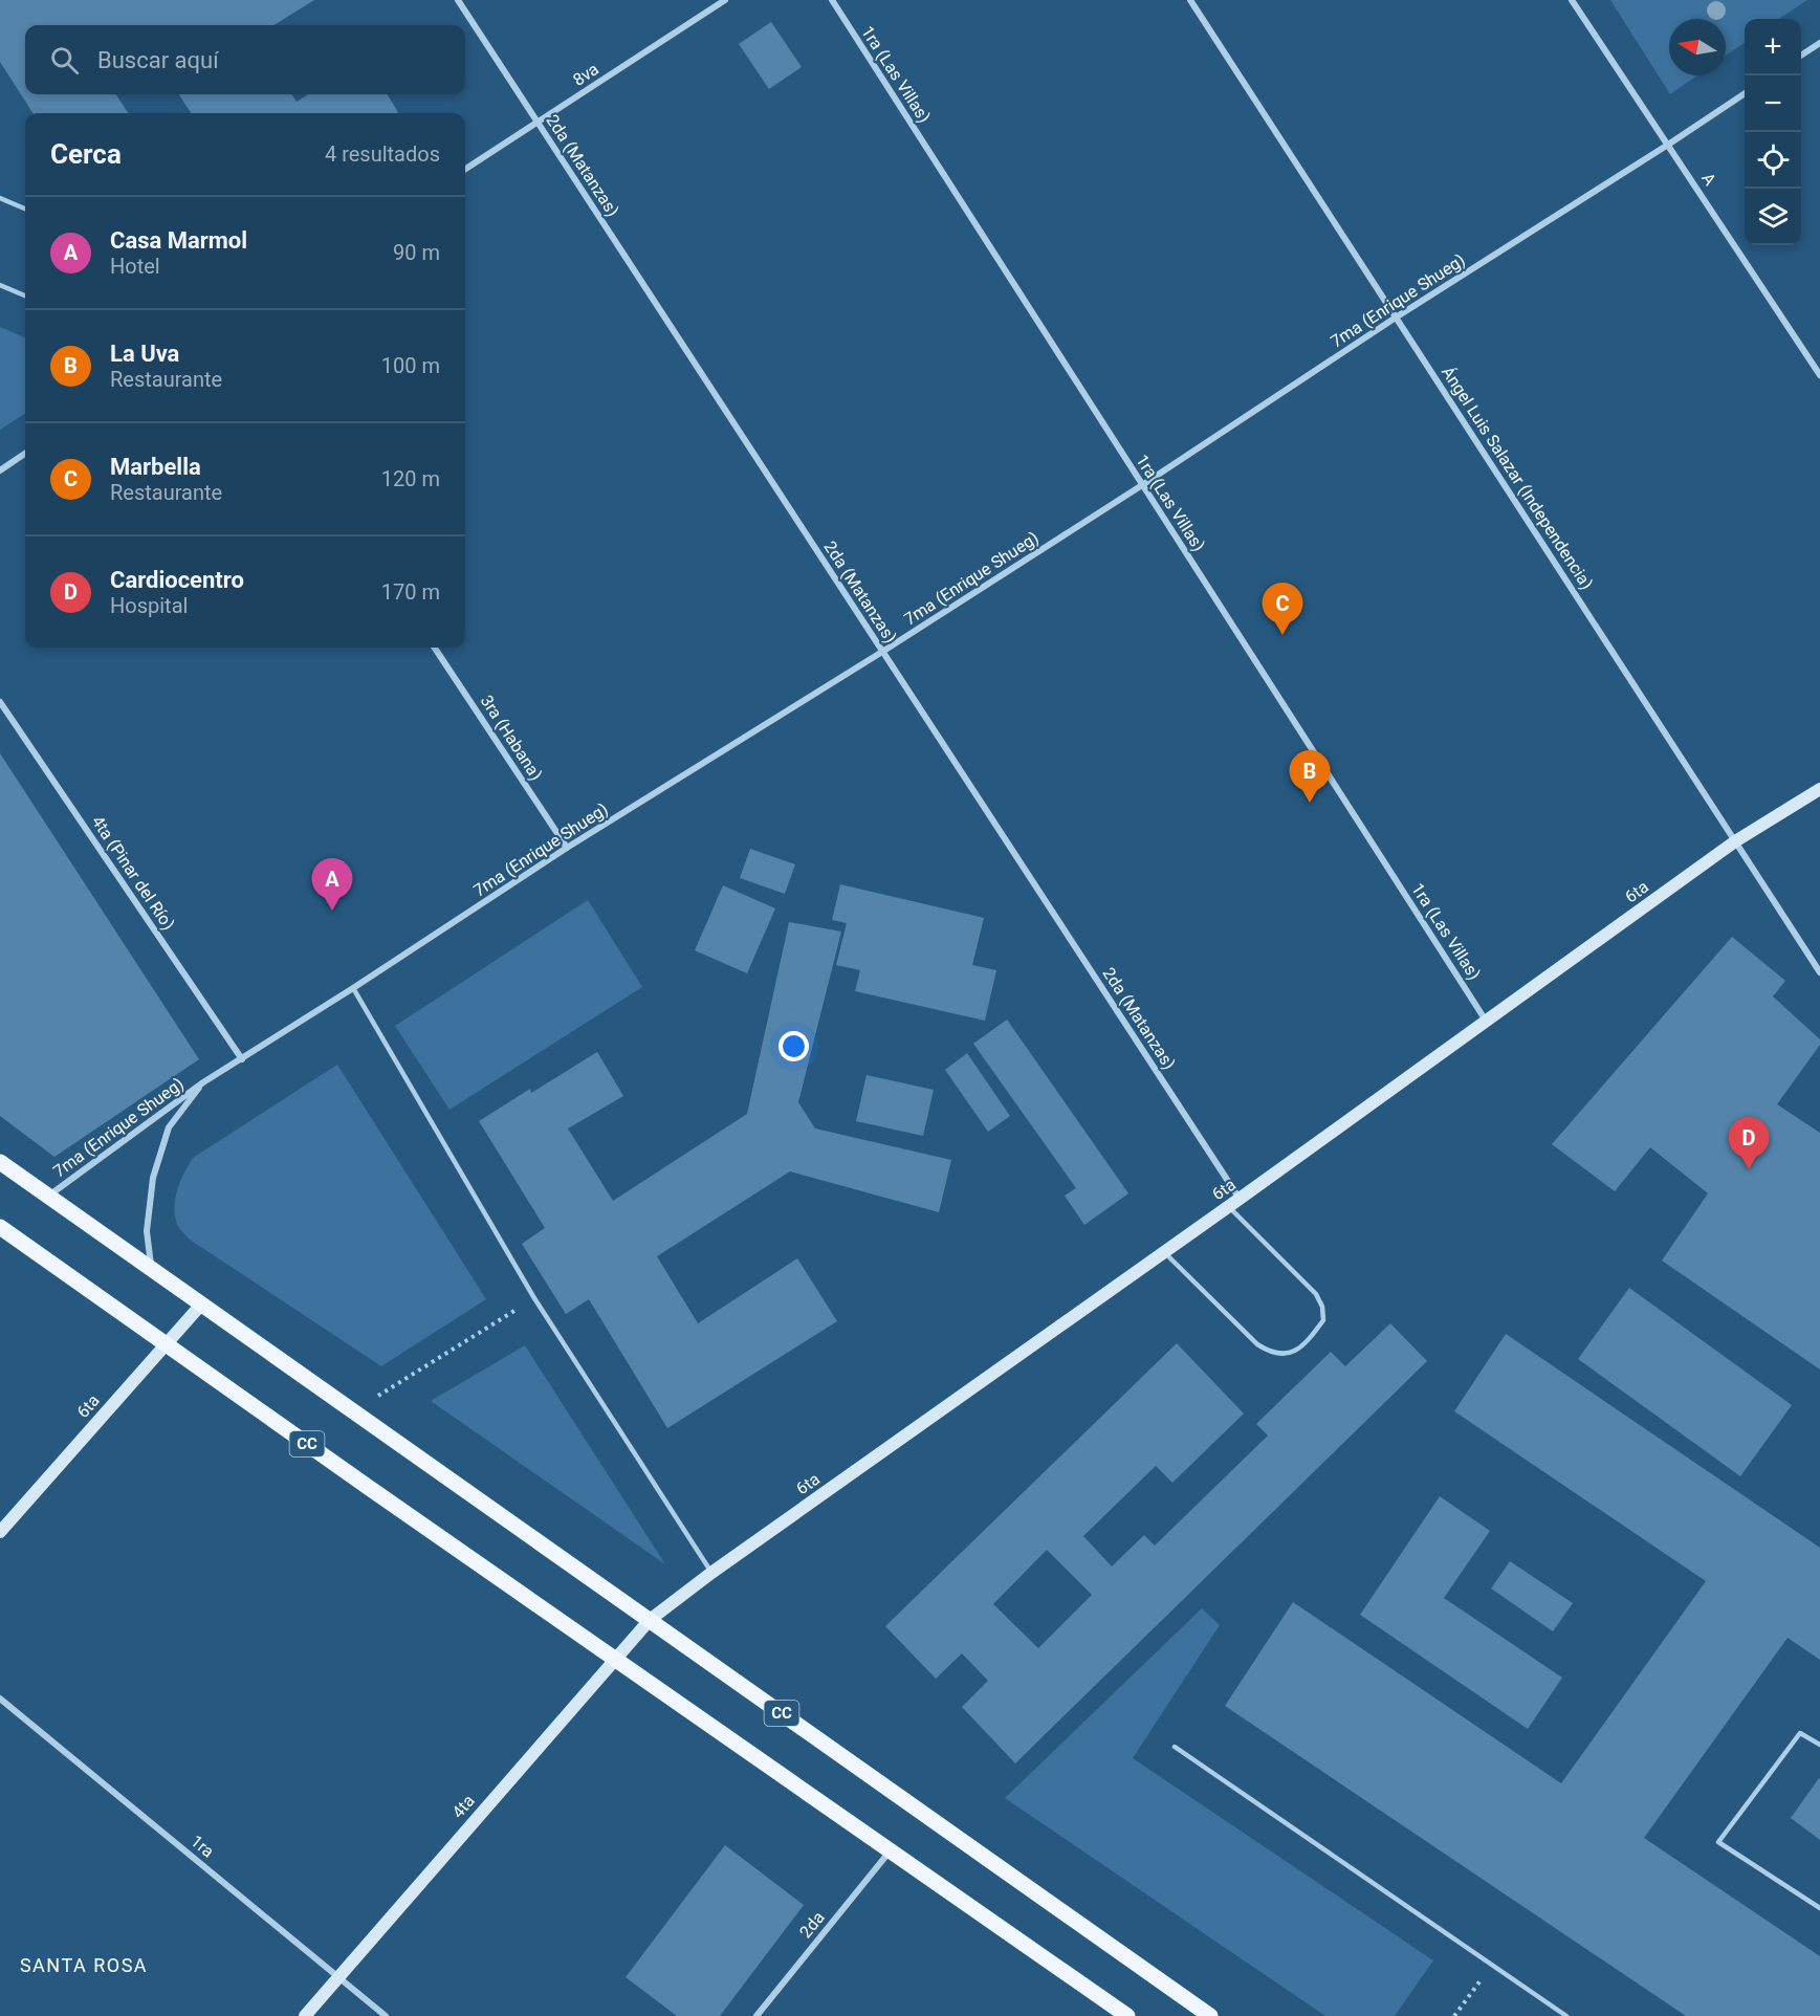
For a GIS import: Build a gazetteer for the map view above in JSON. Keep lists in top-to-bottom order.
{
  "streets": {
    "main road": ["CC"],
    "street": [
      "8va",
      "1ra (Las Villas)",
      "2da (Matanzas)",
      "A",
      "7ma (Enrique Shueg)",
      "Ángel Luis Salazar (Independencia)",
      "3ra (Habana)",
      "4ta (Pinar del Río)",
      "6ta",
      "4ta",
      "1ra",
      "2da"
    ]
  },
  "crossings": [
    ["8va", "2da (Matanzas)"],
    ["1ra (Las Villas)", "7ma (Enrique Shueg)"],
    ["1ra (Las Villas)", "6ta"],
    ["2da (Matanzas)", "7ma (Enrique Shueg)"],
    ["2da (Matanzas)", "6ta"],
    ["A", "7ma (Enrique Shueg)"],
    ["7ma (Enrique Shueg)", "Ángel Luis Salazar (Independencia)"],
    ["7ma (Enrique Shueg)", "3ra (Habana)"],
    ["7ma (Enrique Shueg)", "4ta (Pinar del Río)"],
    ["7ma (Enrique Shueg)", "CC"],
    ["Ángel Luis Salazar (Independencia)", "6ta"],
    ["6ta", "CC"],
    ["6ta", "4ta"],
    ["CC", "4ta"],
    ["CC", "2da"],
    ["4ta", "1ra"]
  ],
  "districts": ["SANTA ROSA"],
  "north": "left",
  "page": {
    "map_buttons": ["+", "−"],
    "search": "Buscar aquí",
    "heading": ["Cerca", "4 resultados"],
    "list": [
      {
        "mark": "A",
        "name": "Casa Marmol",
        "note": "Hotel",
        "value": "90 m"
      },
      {
        "mark": "B",
        "name": "La Uva",
        "note": "Restaurante",
        "value": "100 m"
      },
      {
        "mark": "C",
        "name": "Marbella",
        "note": "Restaurante",
        "value": "120 m"
      },
      {
        "mark": "D",
        "name": "Cardiocentro",
        "note": "Hospital",
        "value": "170 m"
      }
    ],
    "pins": [
      "C",
      "B",
      "A",
      "D"
    ]
  }
}
